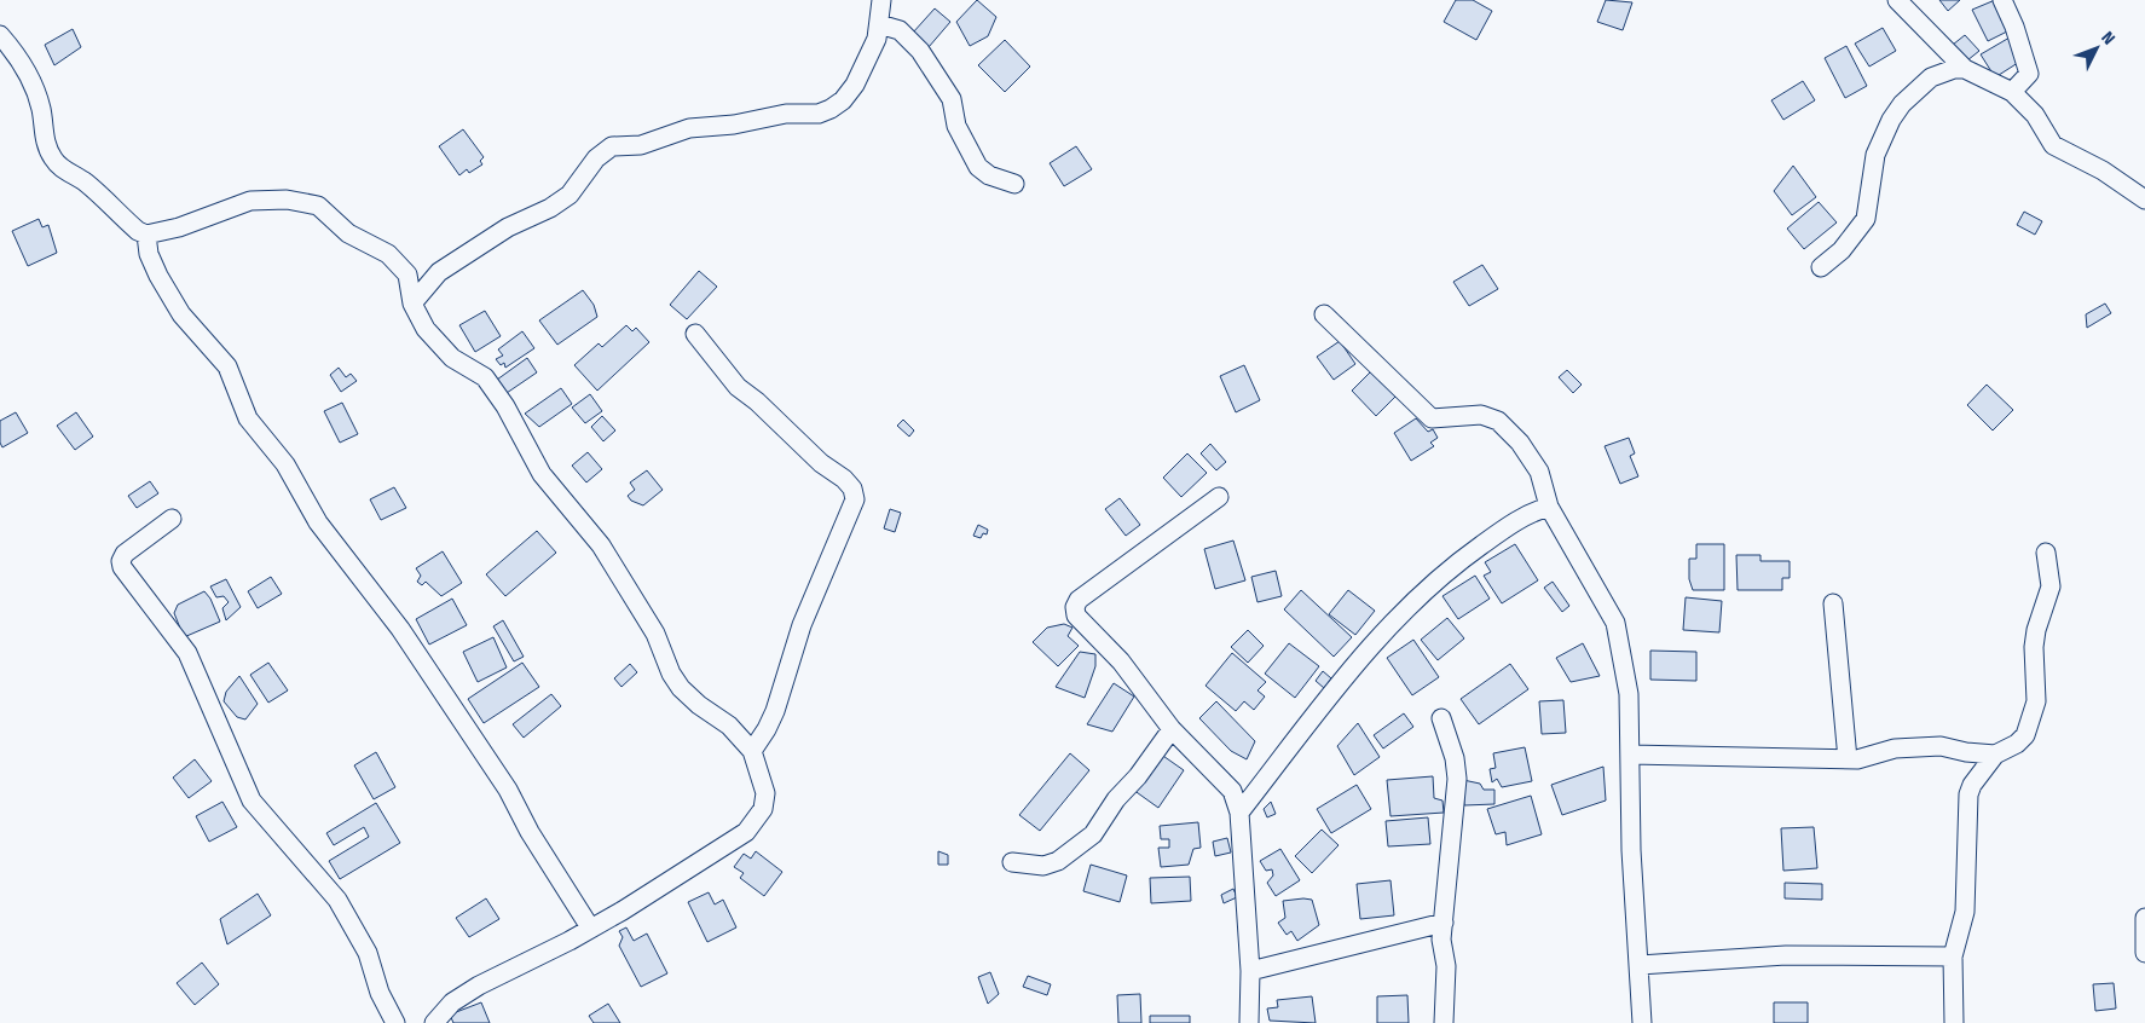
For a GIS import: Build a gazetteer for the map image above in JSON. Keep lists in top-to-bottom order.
{
  "north": "top right"
}
